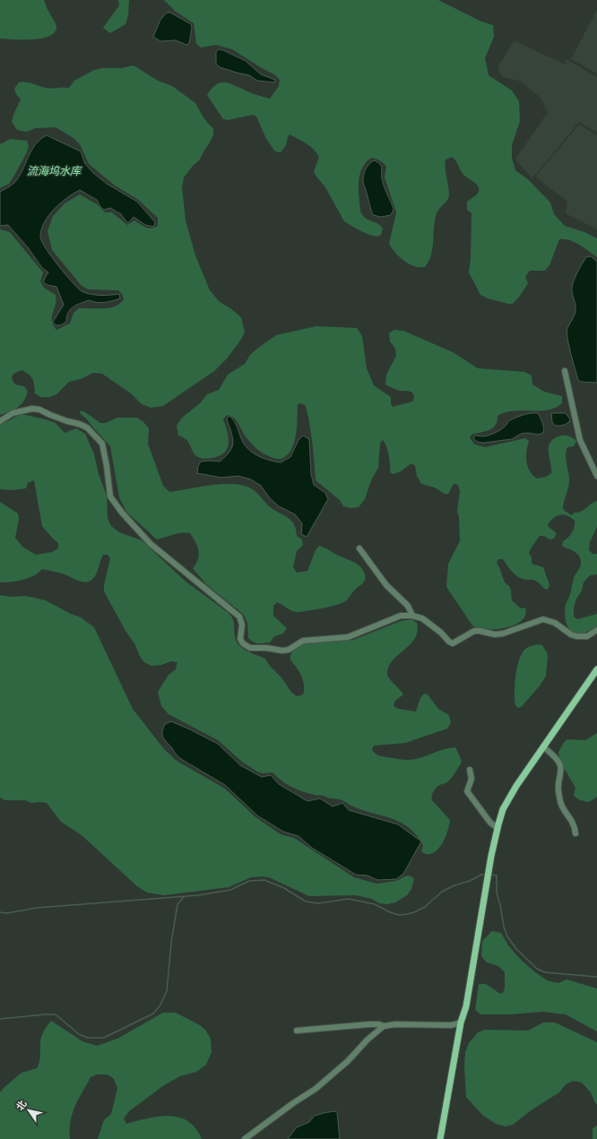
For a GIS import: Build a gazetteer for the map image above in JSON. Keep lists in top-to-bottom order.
{
  "water": ["流海坞水库"],
  "north": "top left"
}
